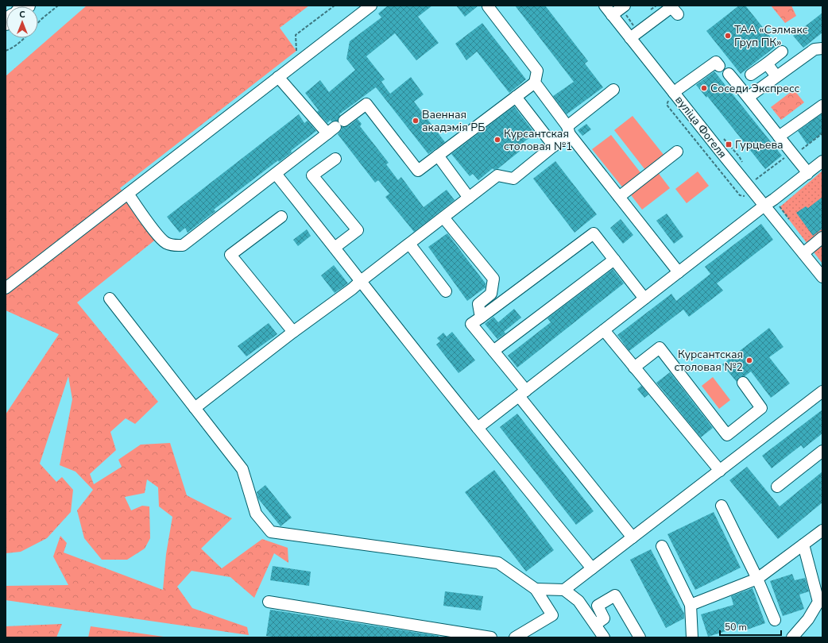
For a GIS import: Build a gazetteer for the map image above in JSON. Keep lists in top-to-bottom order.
{
  "streets": {
    "street": ["вуліца Фогеля"]
  },
  "places": {
    "other": [
      "ТАА «Сэлмакс Груп ПК»",
      "Соседи Экспресс",
      "Ваенная акадэмія РБ",
      "Курсантская столовая №1",
      "Курсантская столовая №2"
    ],
    "transit": ["Гурцьева"]
  },
  "scale_bar": "50 m",
  "north": "top"
}
